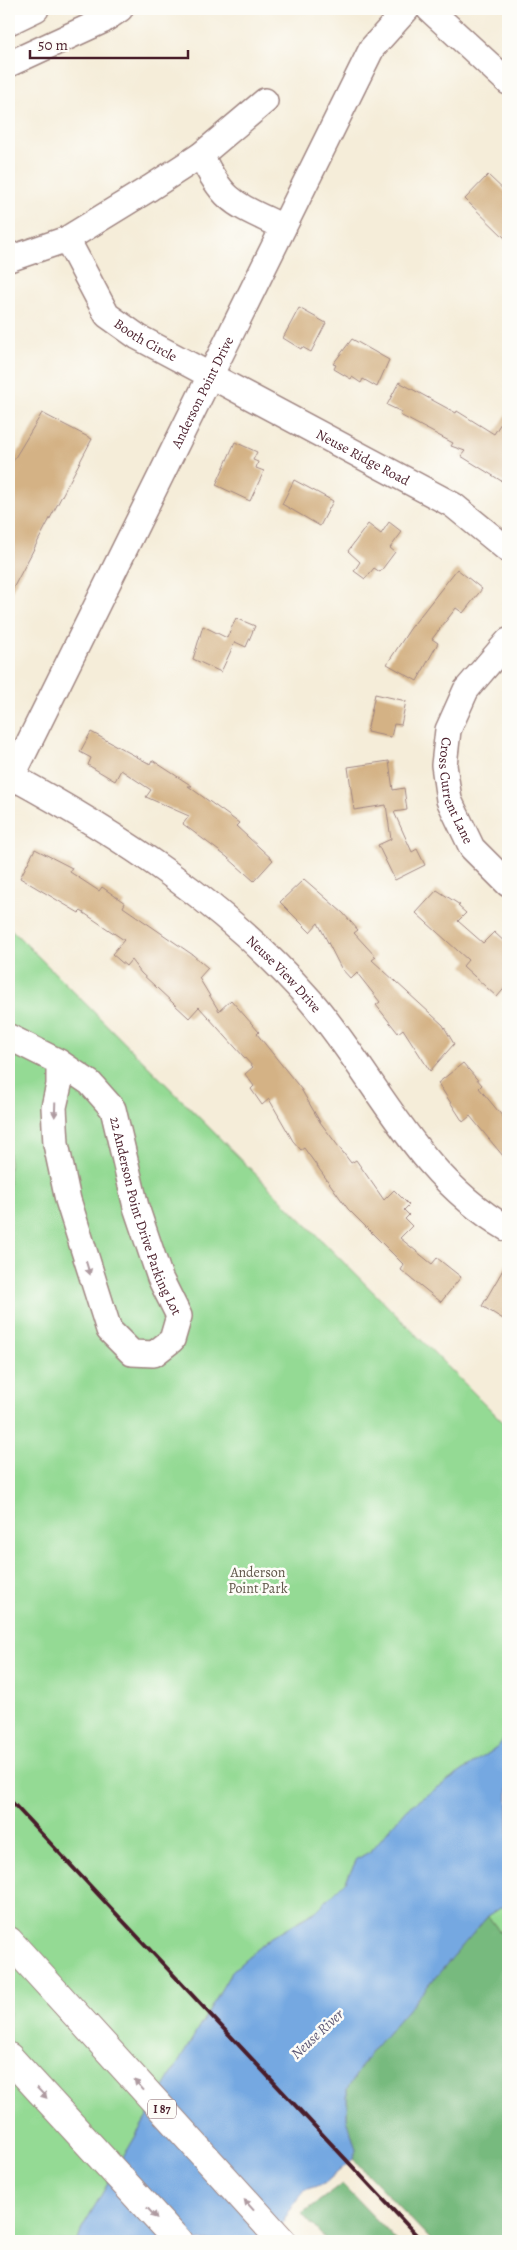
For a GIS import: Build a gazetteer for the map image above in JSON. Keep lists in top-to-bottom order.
{
  "streets": {
    "highway": ["I 87"],
    "street": [
      "Booth Circle",
      "Anderson Point Drive",
      "Neuse Ridge Road",
      "Cross Current Lane",
      "Neuse View Drive",
      "22 Anderson Point Drive Parking Lot"
    ]
  },
  "crossings": [
    ["Booth Circle", "Anderson Point Drive"],
    ["Booth Circle", "Neuse Ridge Road"],
    ["Anderson Point Drive", "Neuse Ridge Road"],
    ["Anderson Point Drive", "Neuse View Drive"]
  ],
  "water": ["Neuse River"],
  "parks": ["Anderson Point Park"],
  "scale_bar": "50 m"
}
